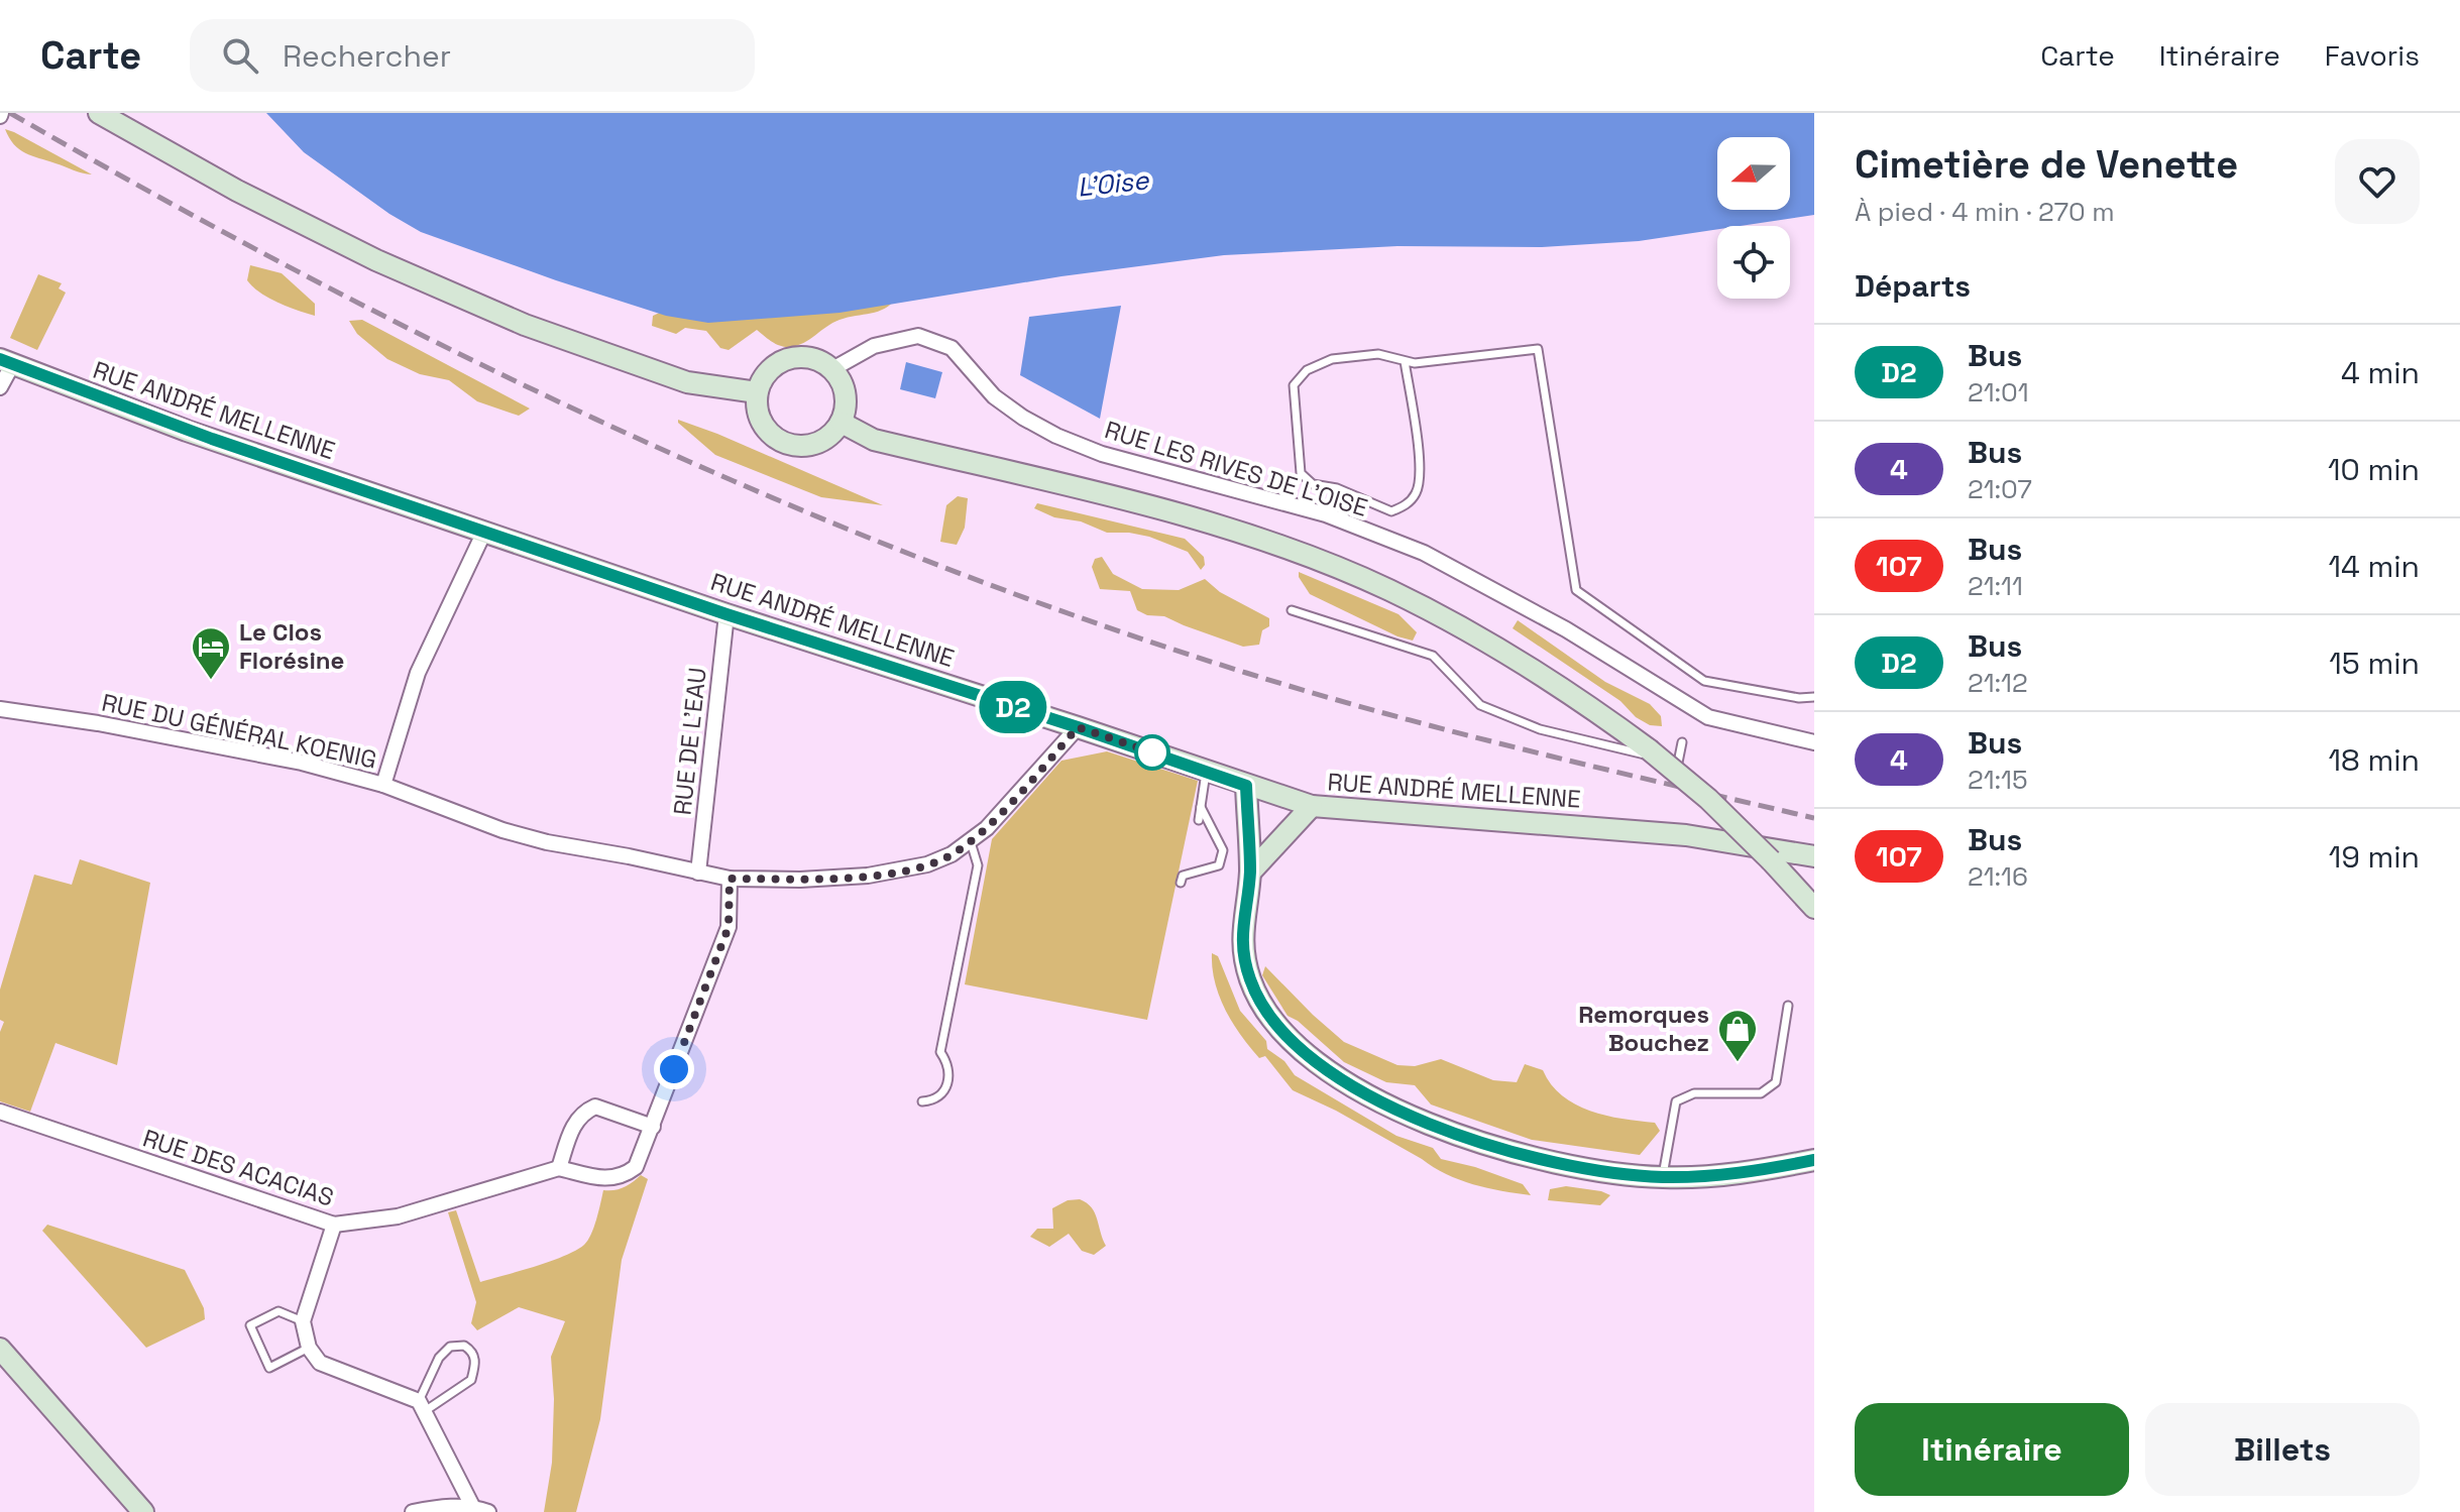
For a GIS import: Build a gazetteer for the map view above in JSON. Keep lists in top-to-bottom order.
{
  "streets": {
    "street": [
      "RUE ANDRÉ MELLENNE",
      "RUE LES RIVES DE L'OISE",
      "RUE DU GÉNÉRAL KOENIG",
      "RUE DE L'EAU",
      "RUE DES ACACIAS"
    ]
  },
  "crossings": [
    ["RUE ANDRÉ MELLENNE", "RUE DU GÉNÉRAL KOENIG"],
    ["RUE ANDRÉ MELLENNE", "RUE DE L'EAU"],
    ["RUE DU GÉNÉRAL KOENIG", "RUE DE L'EAU"]
  ],
  "water": ["L'Oise"],
  "places": {
    "hotel": ["Le Clos Florésine"],
    "shop": ["Remorques Bouchez"]
  },
  "lines": ["bus line D2"],
  "north": "left",
  "page": {
    "header": "Carte",
    "search": "Rechercher",
    "nav": ["Carte", "Itinéraire", "Favoris"],
    "on_map": "D2",
    "heading": [
      ["Cimetière de Venette", "À pied · 4 min · 270 m"],
      "Départs"
    ],
    "list": [
      {
        "mark": "D2",
        "name": "Bus",
        "note": "21:01",
        "value": "4 min"
      },
      {
        "mark": "4",
        "name": "Bus",
        "note": "21:07",
        "value": "10 min"
      },
      {
        "mark": "107",
        "name": "Bus",
        "note": "21:11",
        "value": "14 min"
      },
      {
        "mark": "D2",
        "name": "Bus",
        "note": "21:12",
        "value": "15 min"
      },
      {
        "mark": "4",
        "name": "Bus",
        "note": "21:15",
        "value": "18 min"
      },
      {
        "mark": "107",
        "name": "Bus",
        "note": "21:16",
        "value": "19 min"
      }
    ],
    "buttons": ["Itinéraire", "Billets"]
  }
}
